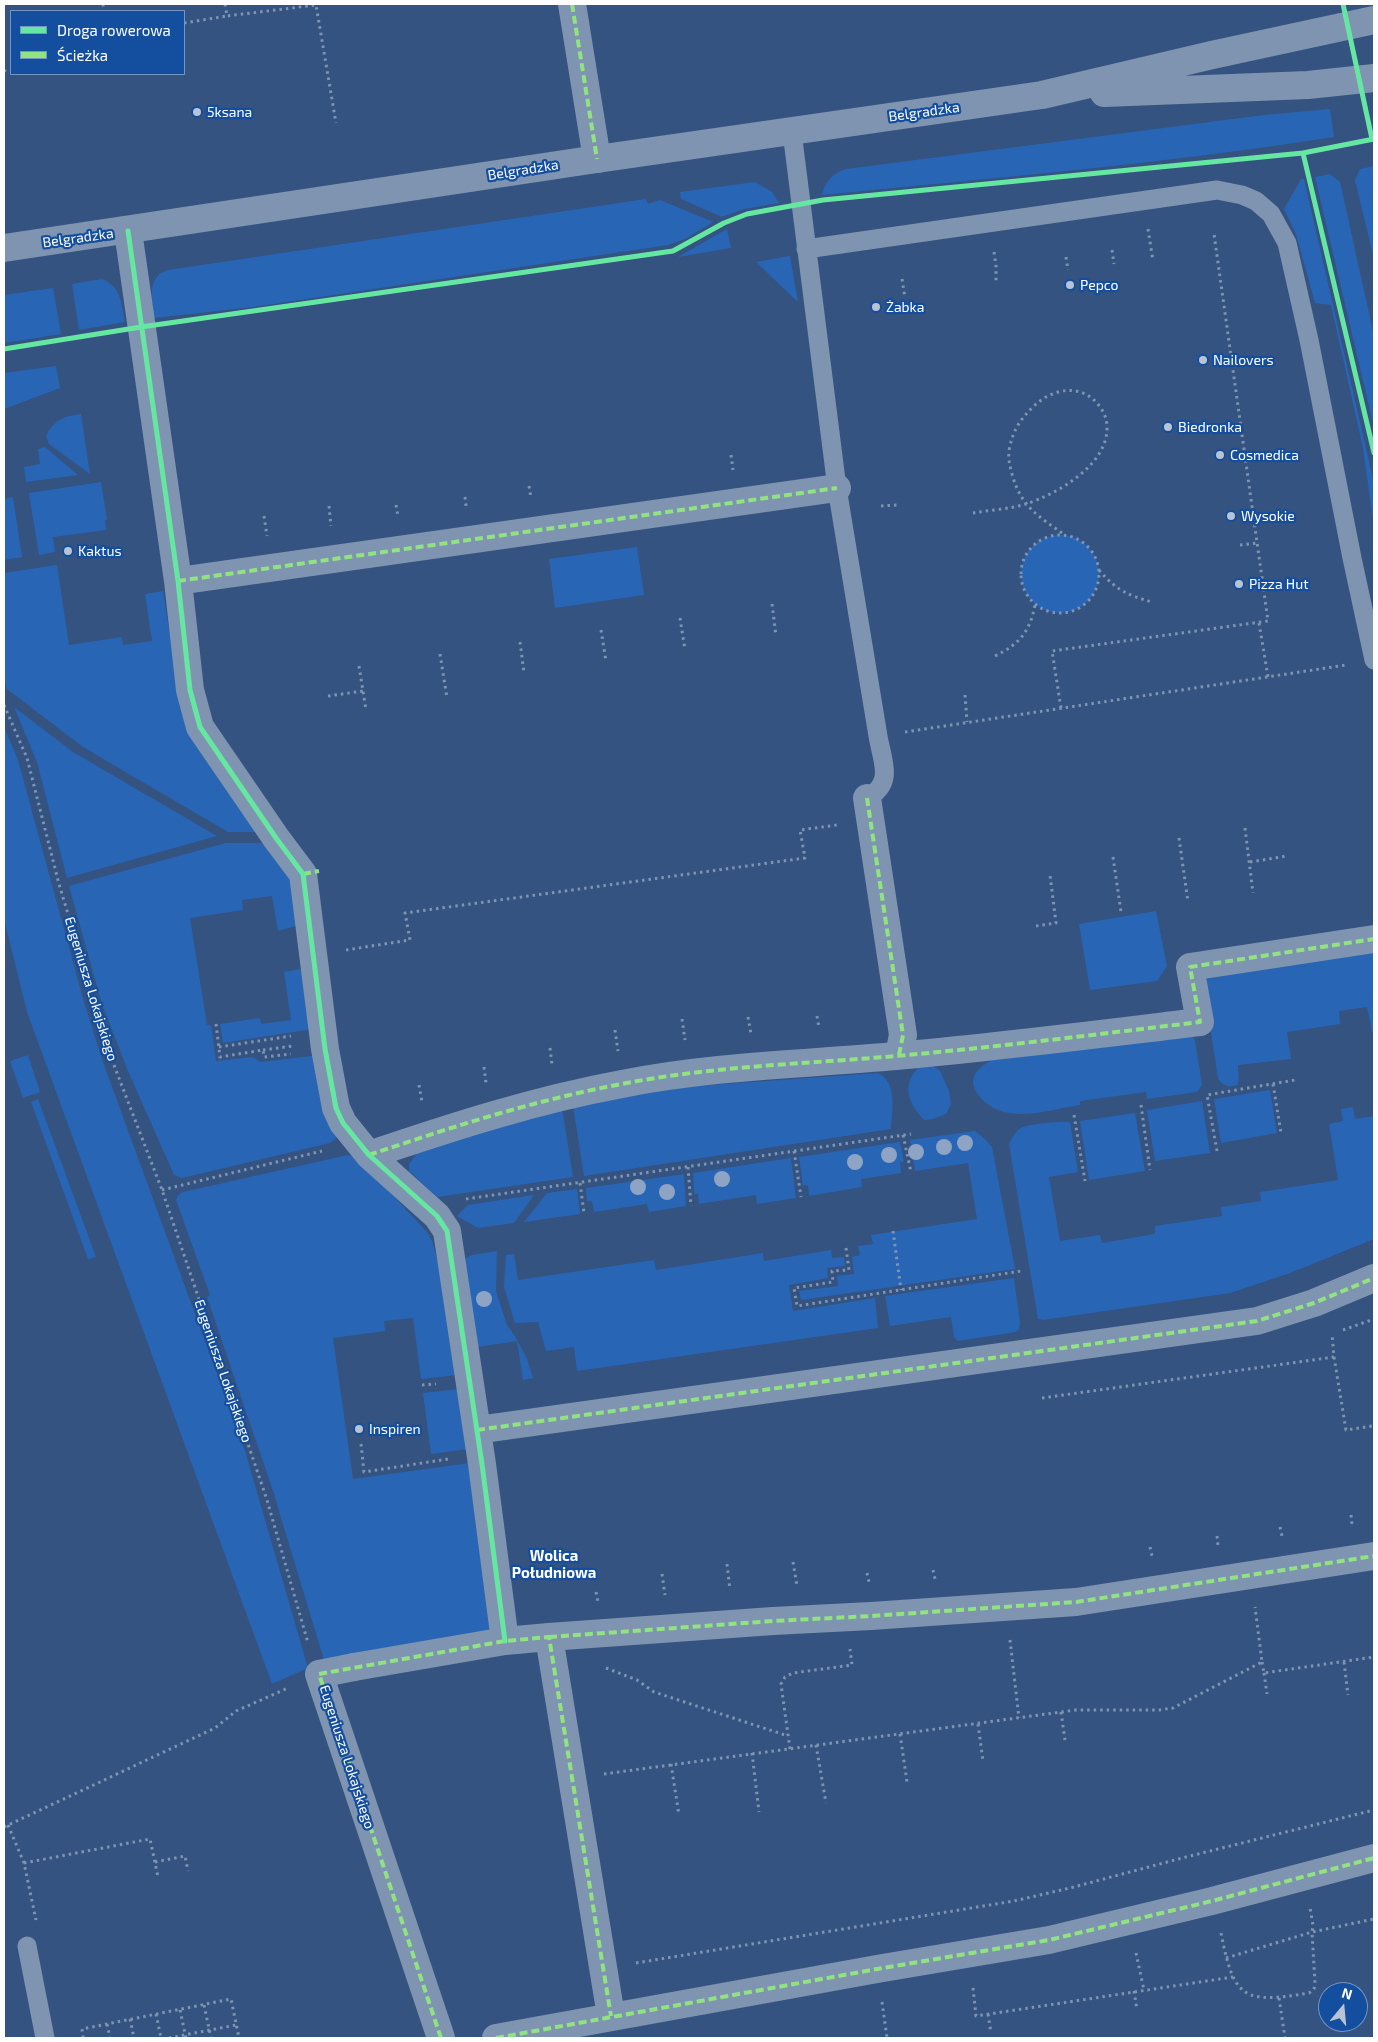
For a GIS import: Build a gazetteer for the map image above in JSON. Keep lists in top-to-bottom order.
{
  "streets": {
    "street": ["Belgradzka", "Eugeniusza Lokajskiego"]
  },
  "districts": ["Wolica Południowa"],
  "places": [
    "5ksana",
    "Pepco",
    "Żabka",
    "Nailovers",
    "Biedronka",
    "Cosmedica",
    "Wysokie",
    "Kaktus",
    "Pizza Hut",
    "Inspiren"
  ],
  "legend": ["Droga rowerowa", "Ścieżka"],
  "north": "top"
}
